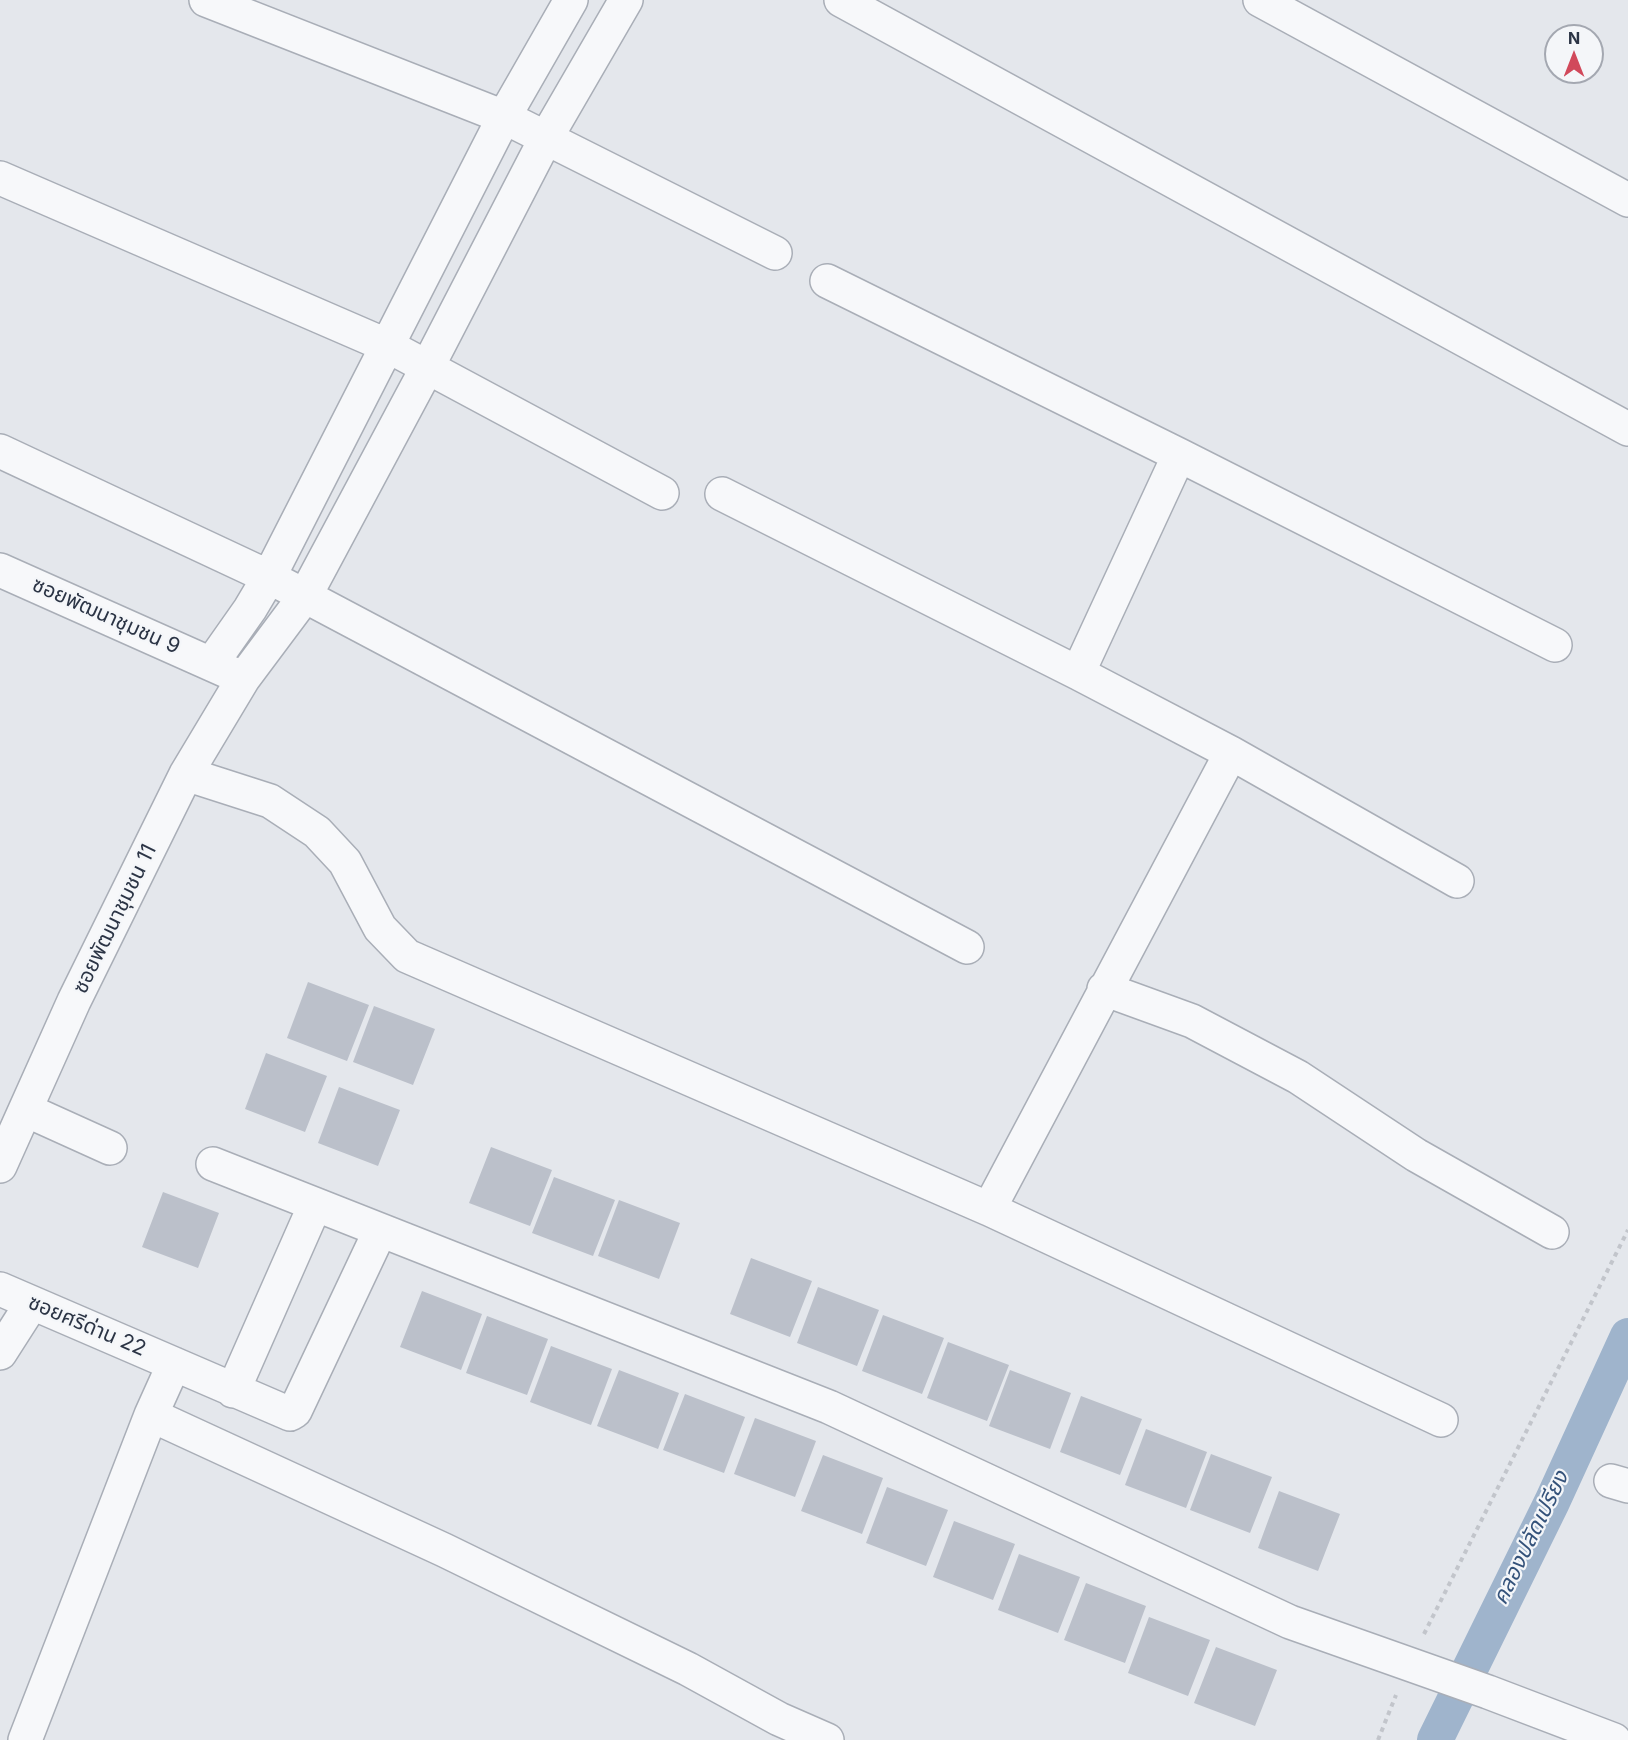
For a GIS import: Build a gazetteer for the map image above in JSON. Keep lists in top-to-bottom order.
{
  "streets": {
    "street": ["ซอยพัฒนาชุมชน 9", "ซอยพัฒนาชุมชน 11", "ซอยศรีด่าน 22"]
  },
  "crossings": [
    ["ซอยพัฒนาชุมชน 9", "ซอยพัฒนาชุมชน 11"]
  ],
  "water": ["คลองปลัดเปรียง"],
  "north": "top"
}
